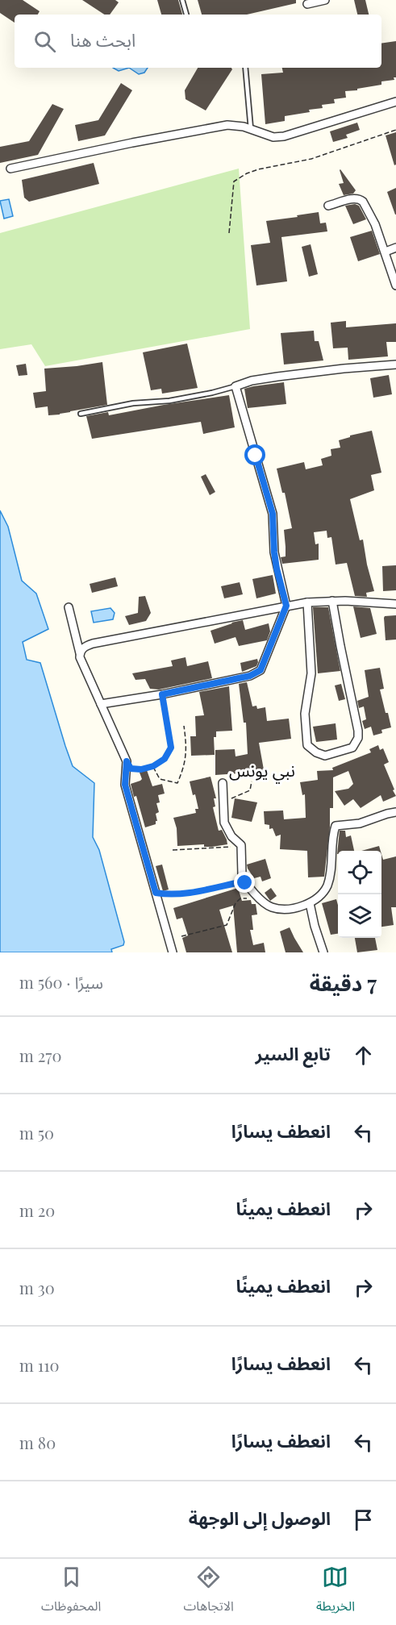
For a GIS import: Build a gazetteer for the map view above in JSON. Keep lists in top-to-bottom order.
{
  "districts": ["نبي يونس"],
  "page": {
    "search": "ابحث هنا",
    "heading": ["7 دقيقة", "سيرًا · 560 m"],
    "list": [
      ["تابع السير", "270 m"],
      ["انعطف يسارًا", "50 m"],
      ["انعطف يمينًا", "20 m"],
      ["انعطف يمينًا", "30 m"],
      ["انعطف يسارًا", "110 m"],
      ["انعطف يسارًا", "80 m"],
      "الوصول إلى الوجهة"
    ],
    "nav": ["الخريطة", "الاتجاهات", "المحفوظات"]
  }
}
